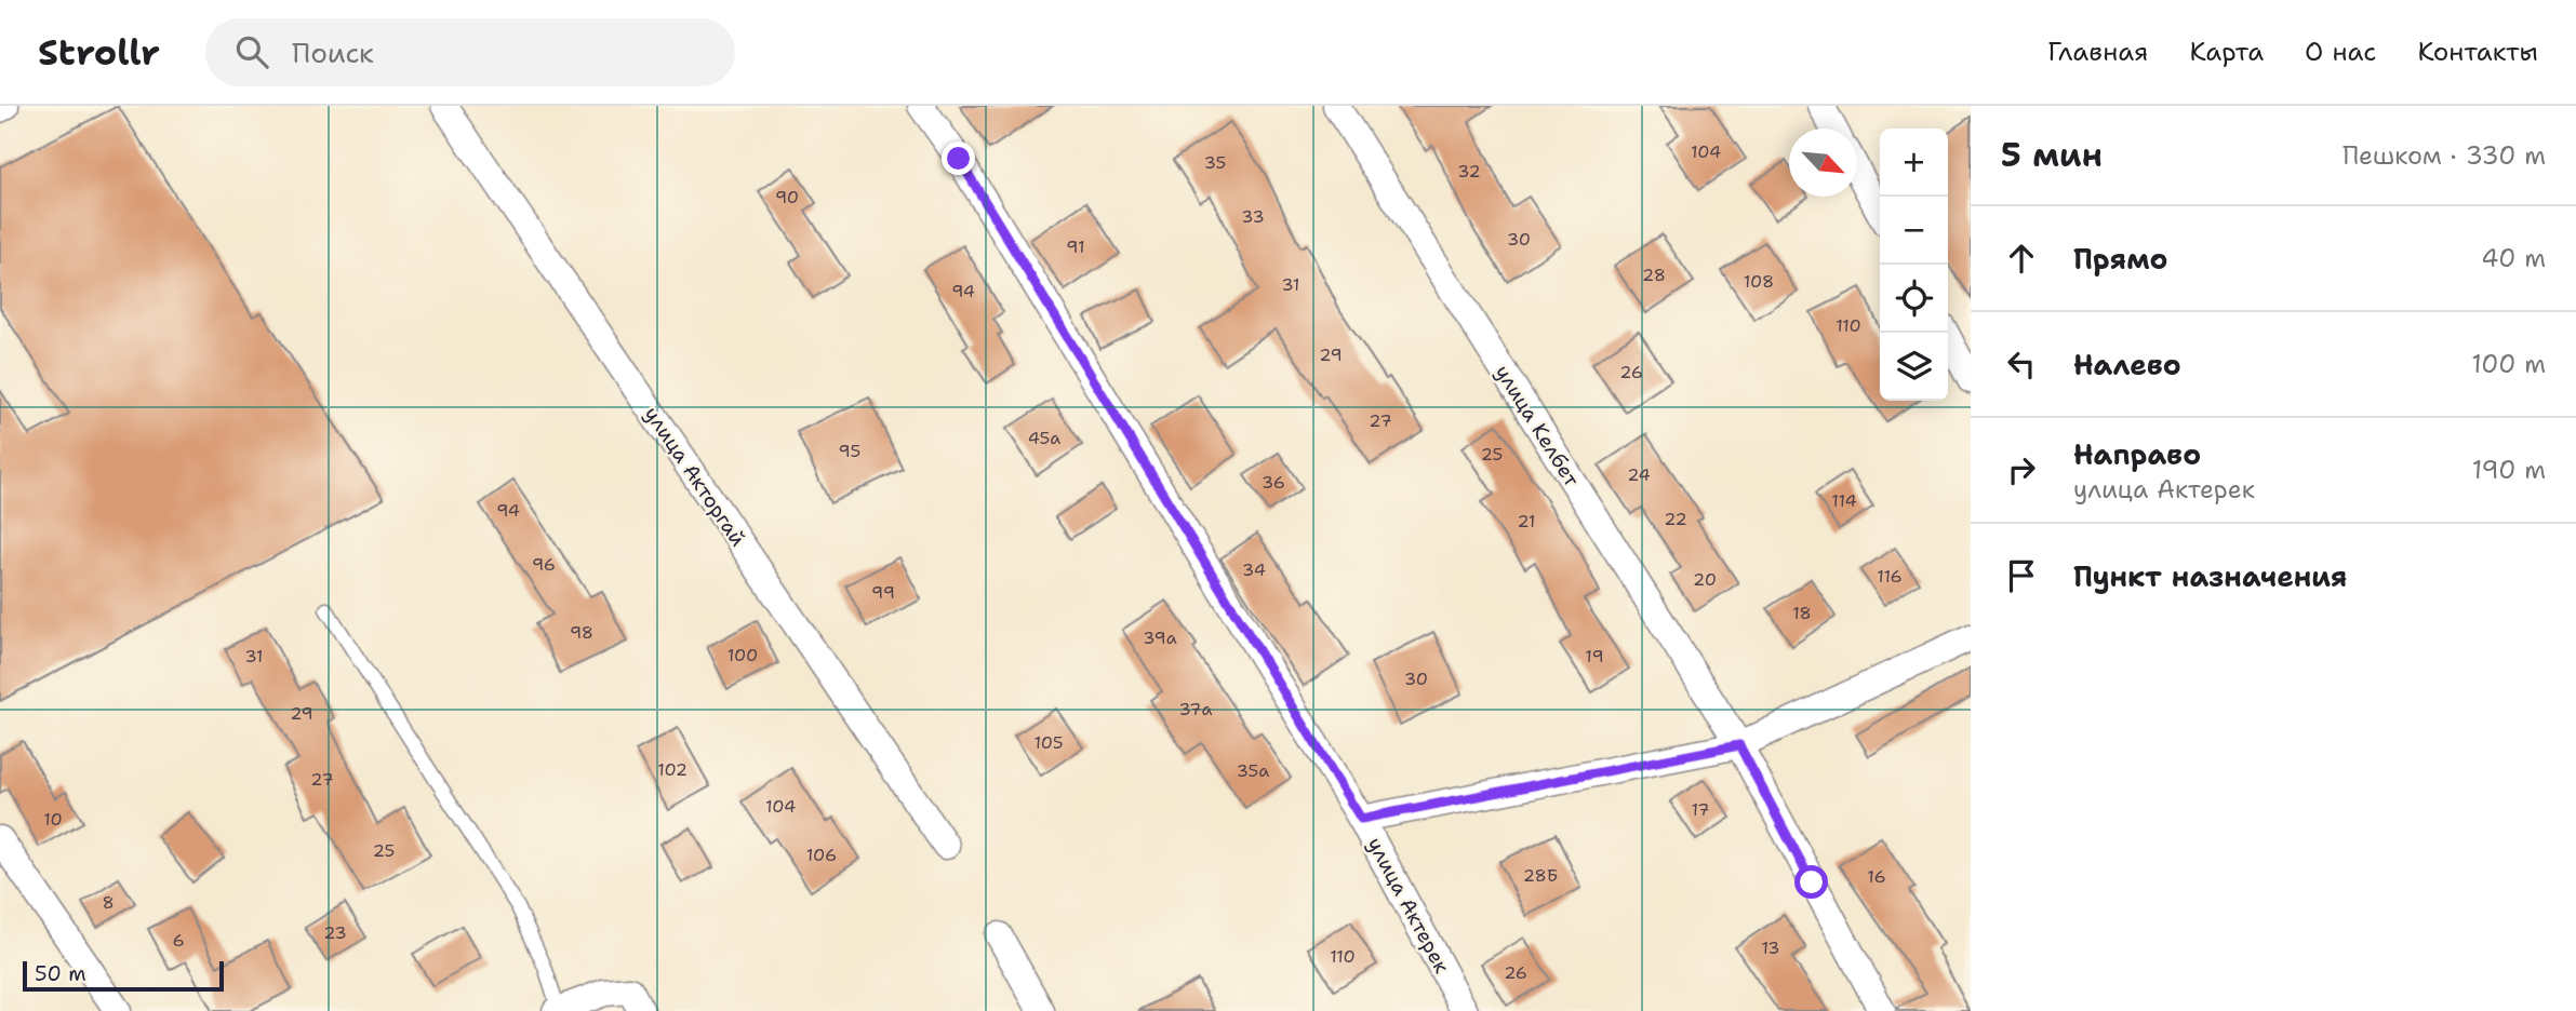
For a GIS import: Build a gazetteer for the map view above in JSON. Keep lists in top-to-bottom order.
{
  "streets": {
    "street": ["улица Келбет", "улица Акторгай", "улица Актерек"]
  },
  "house_numbers": [
    "104",
    "35",
    "32",
    "90",
    "33",
    "30",
    "91",
    "28",
    "108",
    "31",
    "94",
    "110",
    "29",
    "26",
    "27",
    "45а",
    "95",
    "25",
    "24",
    "36",
    "114",
    "94",
    "22",
    "21",
    "96",
    "34",
    "116",
    "20",
    "99",
    "18",
    "98",
    "39а",
    "100",
    "31",
    "19",
    "30",
    "37а",
    "29",
    "105",
    "102",
    "35а",
    "27",
    "104",
    "17",
    "10",
    "25",
    "106",
    "28Б",
    "16",
    "8",
    "23",
    "6",
    "13",
    "110",
    "26"
  ],
  "scale_bar": "50 m",
  "north": "bottom right",
  "page": {
    "header": "Strollr",
    "search": "Поиск",
    "nav": [
      "Главная",
      "Карта",
      "О нас",
      "Контакты"
    ],
    "heading": ["5 мин", "Пешком · 330 m"],
    "map_buttons": ["+", "−"],
    "list": [
      ["Прямо", "40 m"],
      ["Налево", "100 m"],
      ["Направо", "улица Актерек", "190 m"],
      "Пункт назначения"
    ],
    "scale": "50 m"
  }
}
